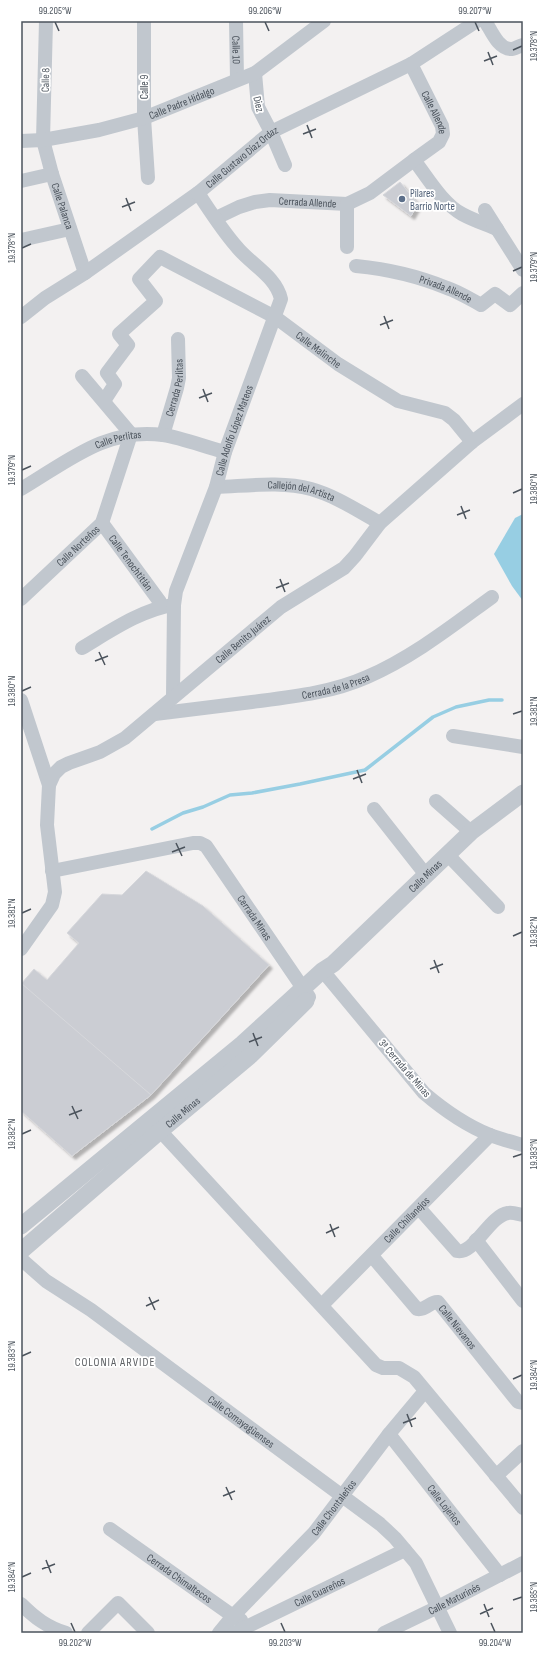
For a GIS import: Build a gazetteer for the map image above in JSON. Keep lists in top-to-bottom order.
{
  "streets": {
    "street": [
      "Calle 10",
      "Calle 8",
      "Calle 9",
      "Calle Padre Hidalgo",
      "Diez",
      "Calle Allende",
      "Calle Gustavo Díaz Ordaz",
      "Cerrada Allende",
      "Calle Palanca",
      "Privada Allende",
      "Calle Malinche",
      "Cerrada Perlitas",
      "Calle Adolfo López Mateos",
      "Calle Perlitas",
      "Callejón del Artista",
      "Calle Norteños",
      "Calle Tenochtitlán",
      "Calle Benito Juárez",
      "Cerrada de la Presa",
      "Calle Minas",
      "Cerrada Minas",
      "3ª Cerrada de Minas",
      "Calle Chillanejos",
      "Calle Nievanos",
      "Calle Comayagüenses",
      "Calle Lojeños",
      "Calle Chontaleños",
      "Cerrada Chimaltecos",
      "Calle Guareños",
      "Calle Maturinés"
    ]
  },
  "crossings": [
    ["Calle 10", "Calle Padre Hidalgo"],
    ["Calle 8", "Calle Padre Hidalgo"],
    ["Calle 8", "Calle Palanca"],
    ["Calle 9", "Calle Padre Hidalgo"],
    ["Calle Padre Hidalgo", "Diez"],
    ["Calle Padre Hidalgo", "Calle Palanca"],
    ["Diez", "Calle Gustavo Díaz Ordaz"],
    ["Calle Allende", "Calle Gustavo Díaz Ordaz"],
    ["Calle Allende", "Cerrada Allende"],
    ["Calle Gustavo Díaz Ordaz", "Calle Palanca"],
    ["Calle Gustavo Díaz Ordaz", "Calle Adolfo López Mateos"],
    ["Cerrada Allende", "Calle Adolfo López Mateos"],
    ["Calle Malinche", "Calle Adolfo López Mateos"],
    ["Calle Malinche", "Calle Benito Juárez"],
    ["Cerrada Perlitas", "Calle Perlitas"],
    ["Calle Adolfo López Mateos", "Calle Perlitas"],
    ["Calle Adolfo López Mateos", "Callejón del Artista"],
    ["Calle Adolfo López Mateos", "Calle Tenochtitlán"],
    ["Calle Adolfo López Mateos", "Calle Benito Juárez"],
    ["Calle Perlitas", "Calle Norteños"],
    ["Callejón del Artista", "Calle Benito Juárez"],
    ["Calle Norteños", "Calle Tenochtitlán"],
    ["Calle Benito Juárez", "Cerrada de la Presa"],
    ["Calle Benito Juárez", "Cerrada Minas"],
    ["Calle Minas", "Cerrada Minas"],
    ["Calle Minas", "3ª Cerrada de Minas"],
    ["3ª Cerrada de Minas", "Calle Chillanejos"],
    ["Calle Chillanejos", "Calle Nievanos"],
    ["Calle Comayagüenses", "Calle Chontaleños"],
    ["Calle Comayagüenses", "Calle Guareños"],
    ["Calle Comayagüenses", "Calle Maturinés"],
    ["Calle Lojeños", "Calle Chontaleños"],
    ["Calle Lojeños", "Calle Maturinés"],
    ["Calle Chontaleños", "Cerrada Chimaltecos"],
    ["Calle Chontaleños", "Calle Guareños"],
    ["Cerrada Chimaltecos", "Calle Guareños"]
  ],
  "districts": ["COLONIA ARVIDE"],
  "places": ["Pilares Barrio Norte"],
  "coordinates": [
    "99.205°W",
    "99.206°W",
    "99.207°W",
    "19.378°N",
    "19.379°N",
    "19.380°N",
    "19.381°N",
    "19.382°N",
    "19.383°N",
    "19.384°N",
    "19.385°N",
    "99.202°W",
    "99.203°W",
    "99.204°W"
  ]
}
